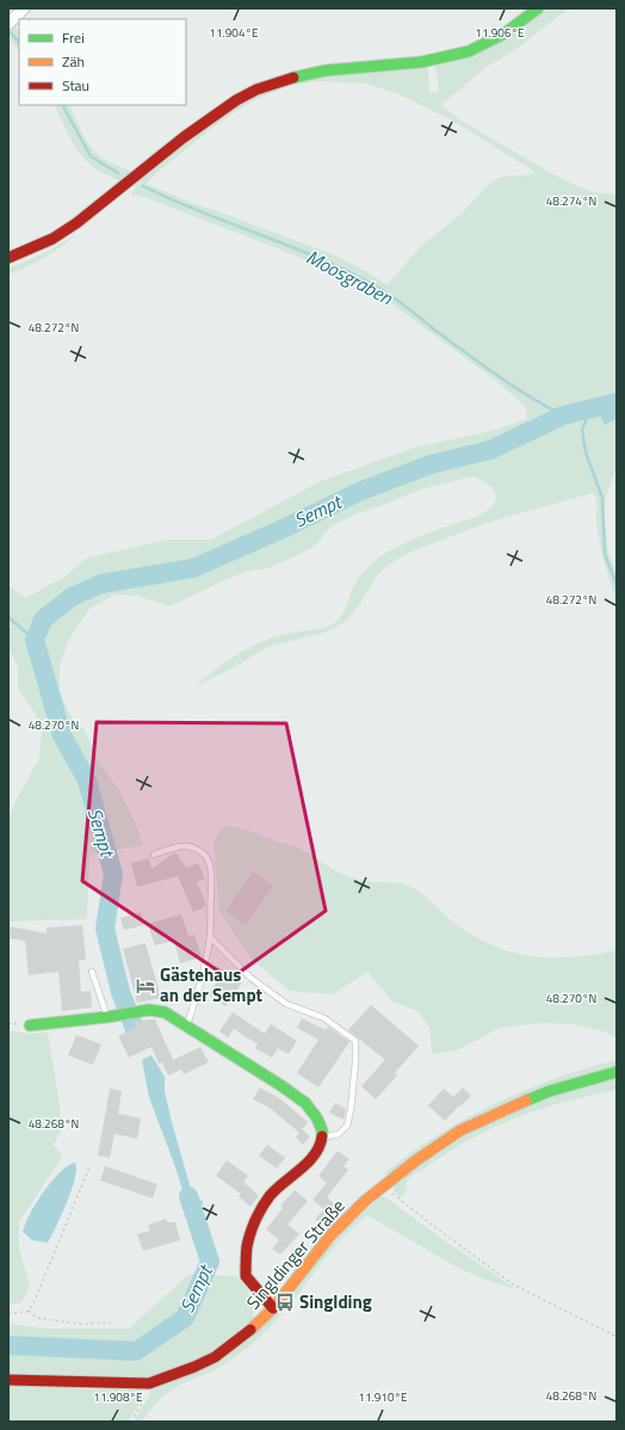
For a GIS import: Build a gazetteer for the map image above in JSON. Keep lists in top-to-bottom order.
{
  "streets": {
    "street": ["Singldinger Straße"]
  },
  "water": ["Moosgraben", "Sempt"],
  "places": {
    "hotel": ["Gästehaus an der Sempt"],
    "bus stop": ["Singlding"]
  },
  "legend": ["Frei", "Zäh", "Stau"],
  "coordinates": [
    "11.904°E",
    "11.906°E",
    "48.274°N",
    "48.272°N",
    "48.270°N",
    "48.268°N",
    "11.908°E",
    "11.910°E"
  ]
}
